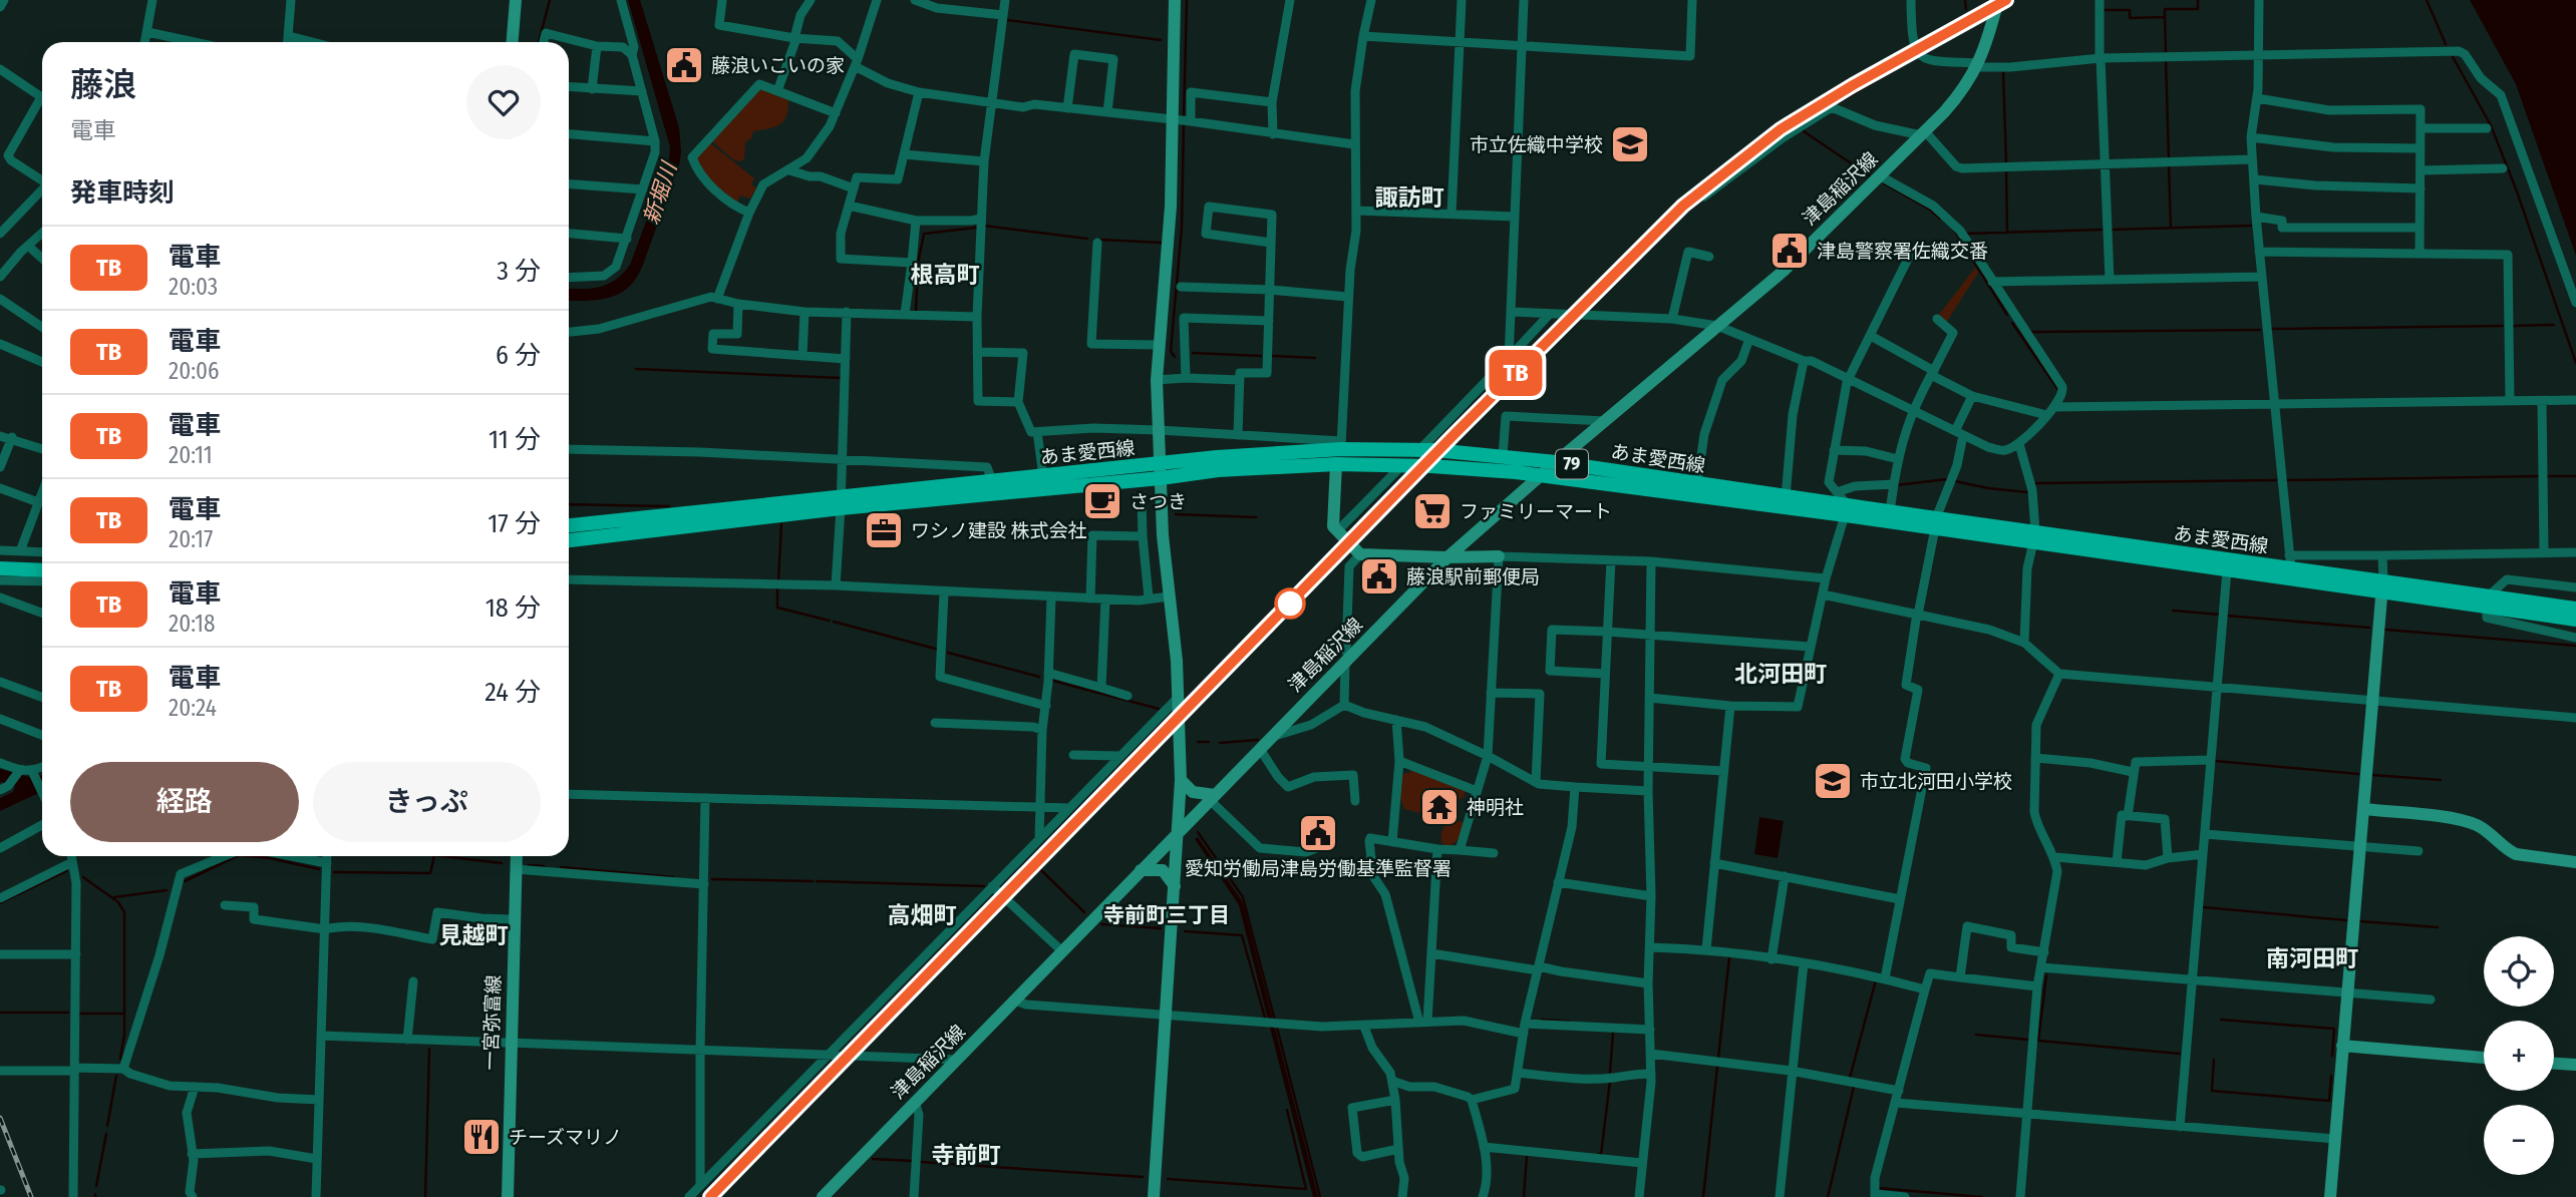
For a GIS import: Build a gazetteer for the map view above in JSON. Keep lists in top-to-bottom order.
{
  "streets": {
    "main road": ["あま愛西線", "79"],
    "street": ["津島稲沢線", "一宮弥富線"]
  },
  "crossings": [
    ["津島稲沢線", "あま愛西線"]
  ],
  "districts": [
    "諏訪町",
    "根高町",
    "北河田町",
    "高畑町",
    "寺前町三丁目",
    "見越町",
    "南河田町",
    "寺前町"
  ],
  "water": ["新堀川"],
  "places": {
    "public building": [
      "藤浪いこいの家",
      "津島警察署佐織交番",
      "藤浪駅前郵便局",
      "愛知労働局津島労働基準監督署"
    ],
    "school or university": ["市立佐織中学校", "市立北河田小学校"],
    "cafe": ["さつき"],
    "supermarket": ["ファミリーマート"],
    "office": ["ワシノ建設 株式会社"],
    "temple": ["神明社"],
    "restaurant": ["チーズマリノ"]
  },
  "page": {
    "on_map": "TB",
    "heading": [
      ["藤浪", "電車"],
      "発車時刻"
    ],
    "list": [
      {
        "mark": "TB",
        "name": "電車",
        "note": "20:03",
        "value": "3 分"
      },
      {
        "mark": "TB",
        "name": "電車",
        "note": "20:06",
        "value": "6 分"
      },
      {
        "mark": "TB",
        "name": "電車",
        "note": "20:11",
        "value": "11 分"
      },
      {
        "mark": "TB",
        "name": "電車",
        "note": "20:17",
        "value": "17 分"
      },
      {
        "mark": "TB",
        "name": "電車",
        "note": "20:18",
        "value": "18 分"
      },
      {
        "mark": "TB",
        "name": "電車",
        "note": "20:24",
        "value": "24 分"
      }
    ],
    "buttons": ["経路", "きっぷ"],
    "map_buttons": ["+", "−"]
  }
}
